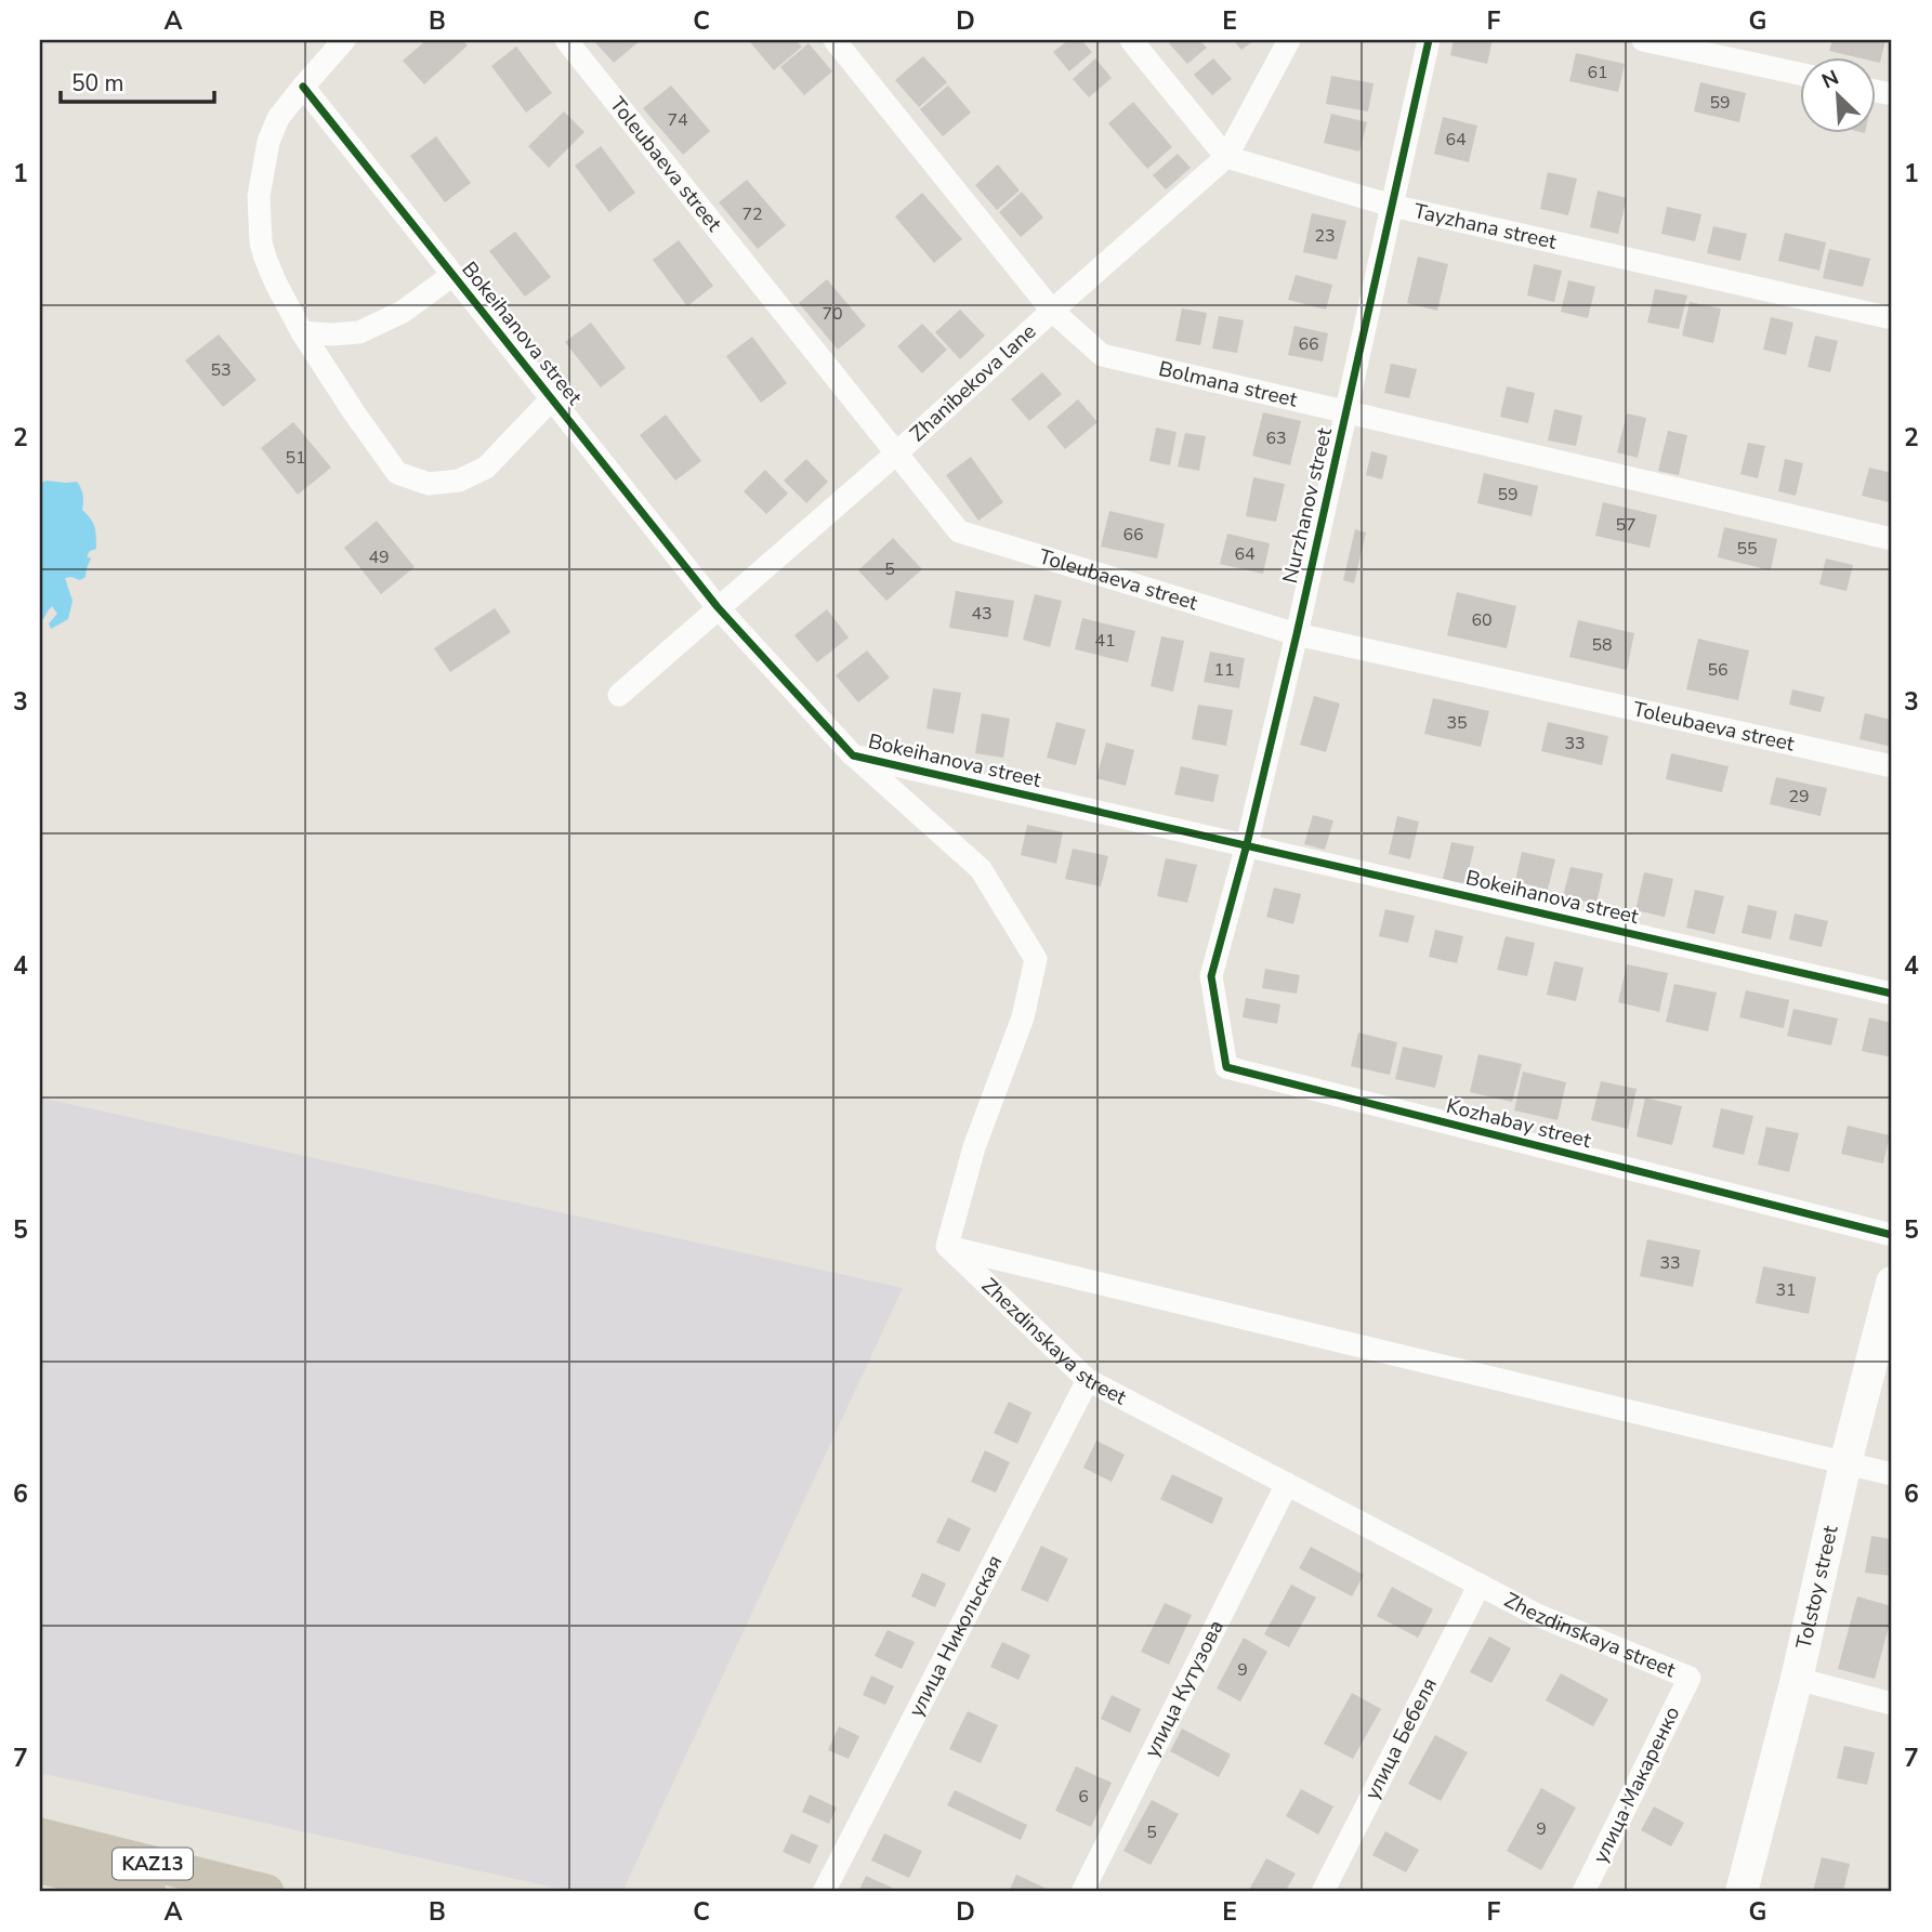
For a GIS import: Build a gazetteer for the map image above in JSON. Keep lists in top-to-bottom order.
{
  "streets": {
    "main road": ["KAZ13"],
    "street": [
      "Toleubaeva street",
      "Tayzhana street",
      "Bokeihanova street",
      "Zhanibekova lane",
      "Bolmana street",
      "Nurzhanov street",
      "Kozhabay street",
      "Zhezdinskaya street",
      "Tolstoy street",
      "улица Никольская",
      "улица Кутузова",
      "улица Бебеля",
      "улица Макаренко"
    ]
  },
  "crossings": [
    ["Toleubaeva street", "Zhanibekova lane"],
    ["Toleubaeva street", "Nurzhanov street"],
    ["Tayzhana street", "Zhanibekova lane"],
    ["Tayzhana street", "Nurzhanov street"],
    ["Bokeihanova street", "Zhanibekova lane"],
    ["Bokeihanova street", "Nurzhanov street"],
    ["Zhanibekova lane", "Bolmana street"],
    ["Bolmana street", "Nurzhanov street"],
    ["Nurzhanov street", "Kozhabay street"],
    ["Zhezdinskaya street", "улица Никольская"],
    ["Zhezdinskaya street", "улица Кутузова"],
    ["Zhezdinskaya street", "улица Бебеля"],
    ["Zhezdinskaya street", "улица Макаренко"]
  ],
  "house_numbers": [
    "61",
    "59",
    "74",
    "64",
    "72",
    "23",
    "70",
    "66",
    "53",
    "63",
    "51",
    "59",
    "57",
    "66",
    "55",
    "64",
    "49",
    "5",
    "43",
    "60",
    "41",
    "58",
    "11",
    "56",
    "35",
    "33",
    "29",
    "33",
    "31",
    "9",
    "6",
    "9",
    "5"
  ],
  "scale_bar": "50 m",
  "north": "top left",
  "grid": {
    "columns": [
      "A",
      "B",
      "C",
      "D",
      "E",
      "F",
      "G"
    ],
    "rows": [
      "1",
      "2",
      "3",
      "4",
      "5",
      "6",
      "7"
    ]
  }
}
